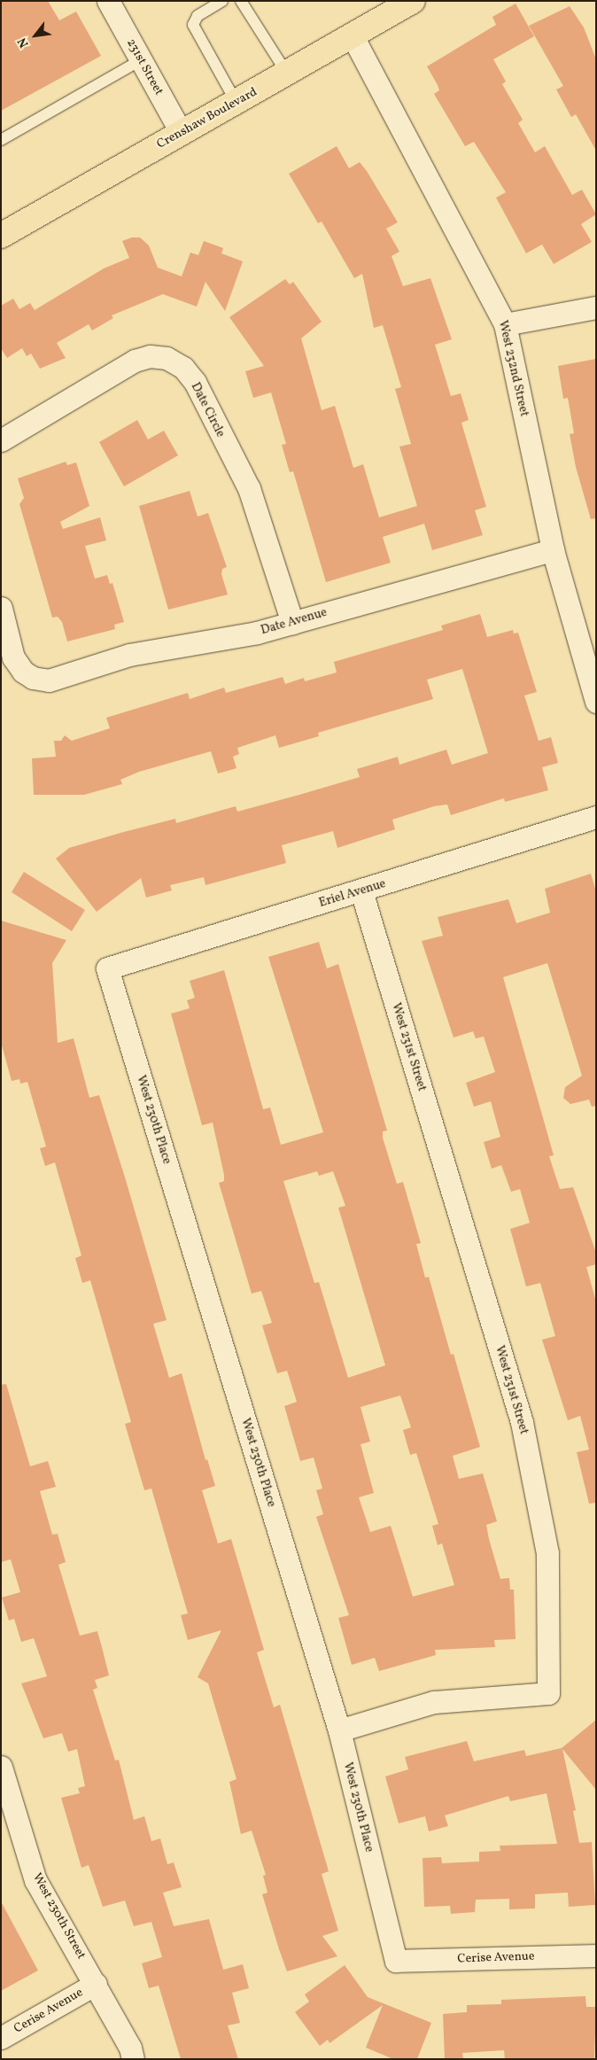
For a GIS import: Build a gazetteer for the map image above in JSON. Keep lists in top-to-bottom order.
{
  "streets": {
    "main road": ["Crenshaw Boulevard"],
    "street": [
      "231st Street",
      "West 232nd Street",
      "Date Circle",
      "Date Avenue",
      "Eriel Avenue",
      "West 231st Street",
      "West 230th Place",
      "West 230th Street",
      "Cerise Avenue"
    ]
  },
  "crossings": [
    ["231st Street", "Crenshaw Boulevard"],
    ["Crenshaw Boulevard", "West 232nd Street"],
    ["West 232nd Street", "Date Avenue"],
    ["Date Circle", "Date Avenue"],
    ["Eriel Avenue", "West 231st Street"],
    ["Eriel Avenue", "West 230th Place"],
    ["West 231st Street", "West 230th Place"],
    ["West 230th Place", "Cerise Avenue"],
    ["West 230th Street", "Cerise Avenue"]
  ],
  "north": "bottom left"
}
